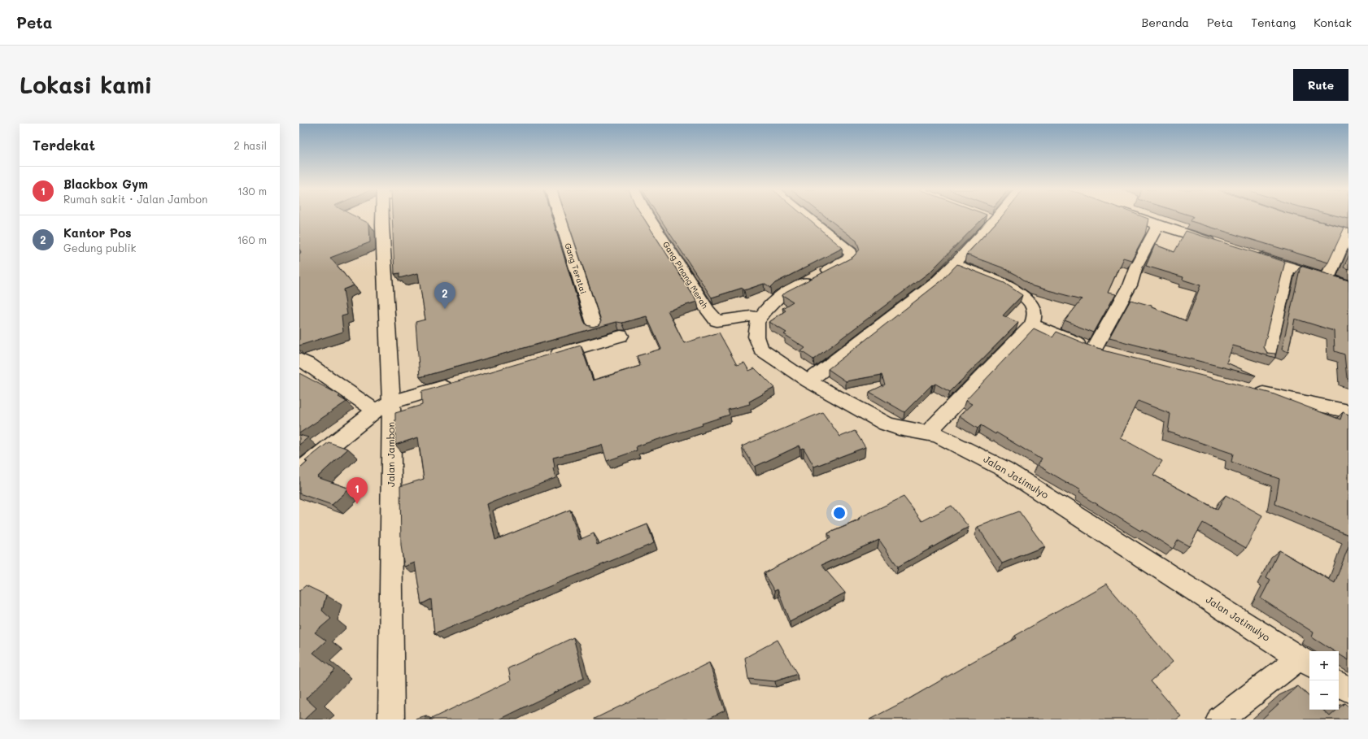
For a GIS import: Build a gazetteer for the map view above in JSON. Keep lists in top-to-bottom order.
{
  "streets": {
    "street": [
      "Gang Teratai",
      "Gang Pinang Merah",
      "Jalan Jambon",
      "Jalan Jatimulyo"
    ]
  },
  "crossings": [
    ["Gang Pinang Merah", "Jalan Jatimulyo"]
  ],
  "page": {
    "header": "Peta",
    "nav": [
      "Beranda",
      "Peta",
      "Tentang",
      "Kontak"
    ],
    "buttons": "Rute",
    "title": "Lokasi kami",
    "heading": ["Terdekat", "2 hasil"],
    "list": [
      {
        "mark": "1",
        "name": "Blackbox Gym",
        "note": "Rumah sakit · Jalan Jambon",
        "value": "130 m"
      },
      {
        "mark": "2",
        "name": "Kantor Pos",
        "note": "Gedung publik",
        "value": "160 m"
      }
    ],
    "pins": ["2", "1"],
    "map_buttons": ["+", "−"]
  }
}
